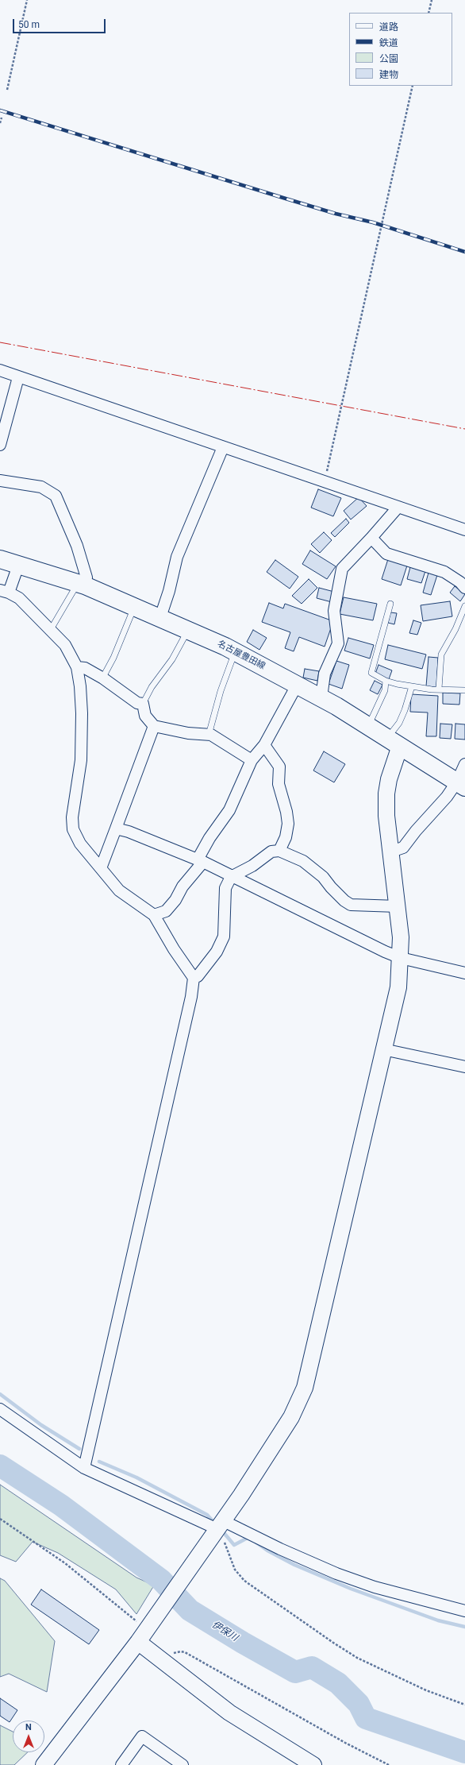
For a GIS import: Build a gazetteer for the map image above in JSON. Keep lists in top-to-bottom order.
{
  "streets": {
    "main road": ["名古屋豊田線"]
  },
  "water": ["伊保川"],
  "legend": [
    "道路",
    "鉄道",
    "公園",
    "建物"
  ],
  "scale_bar": "50 m",
  "north": "top"
}
